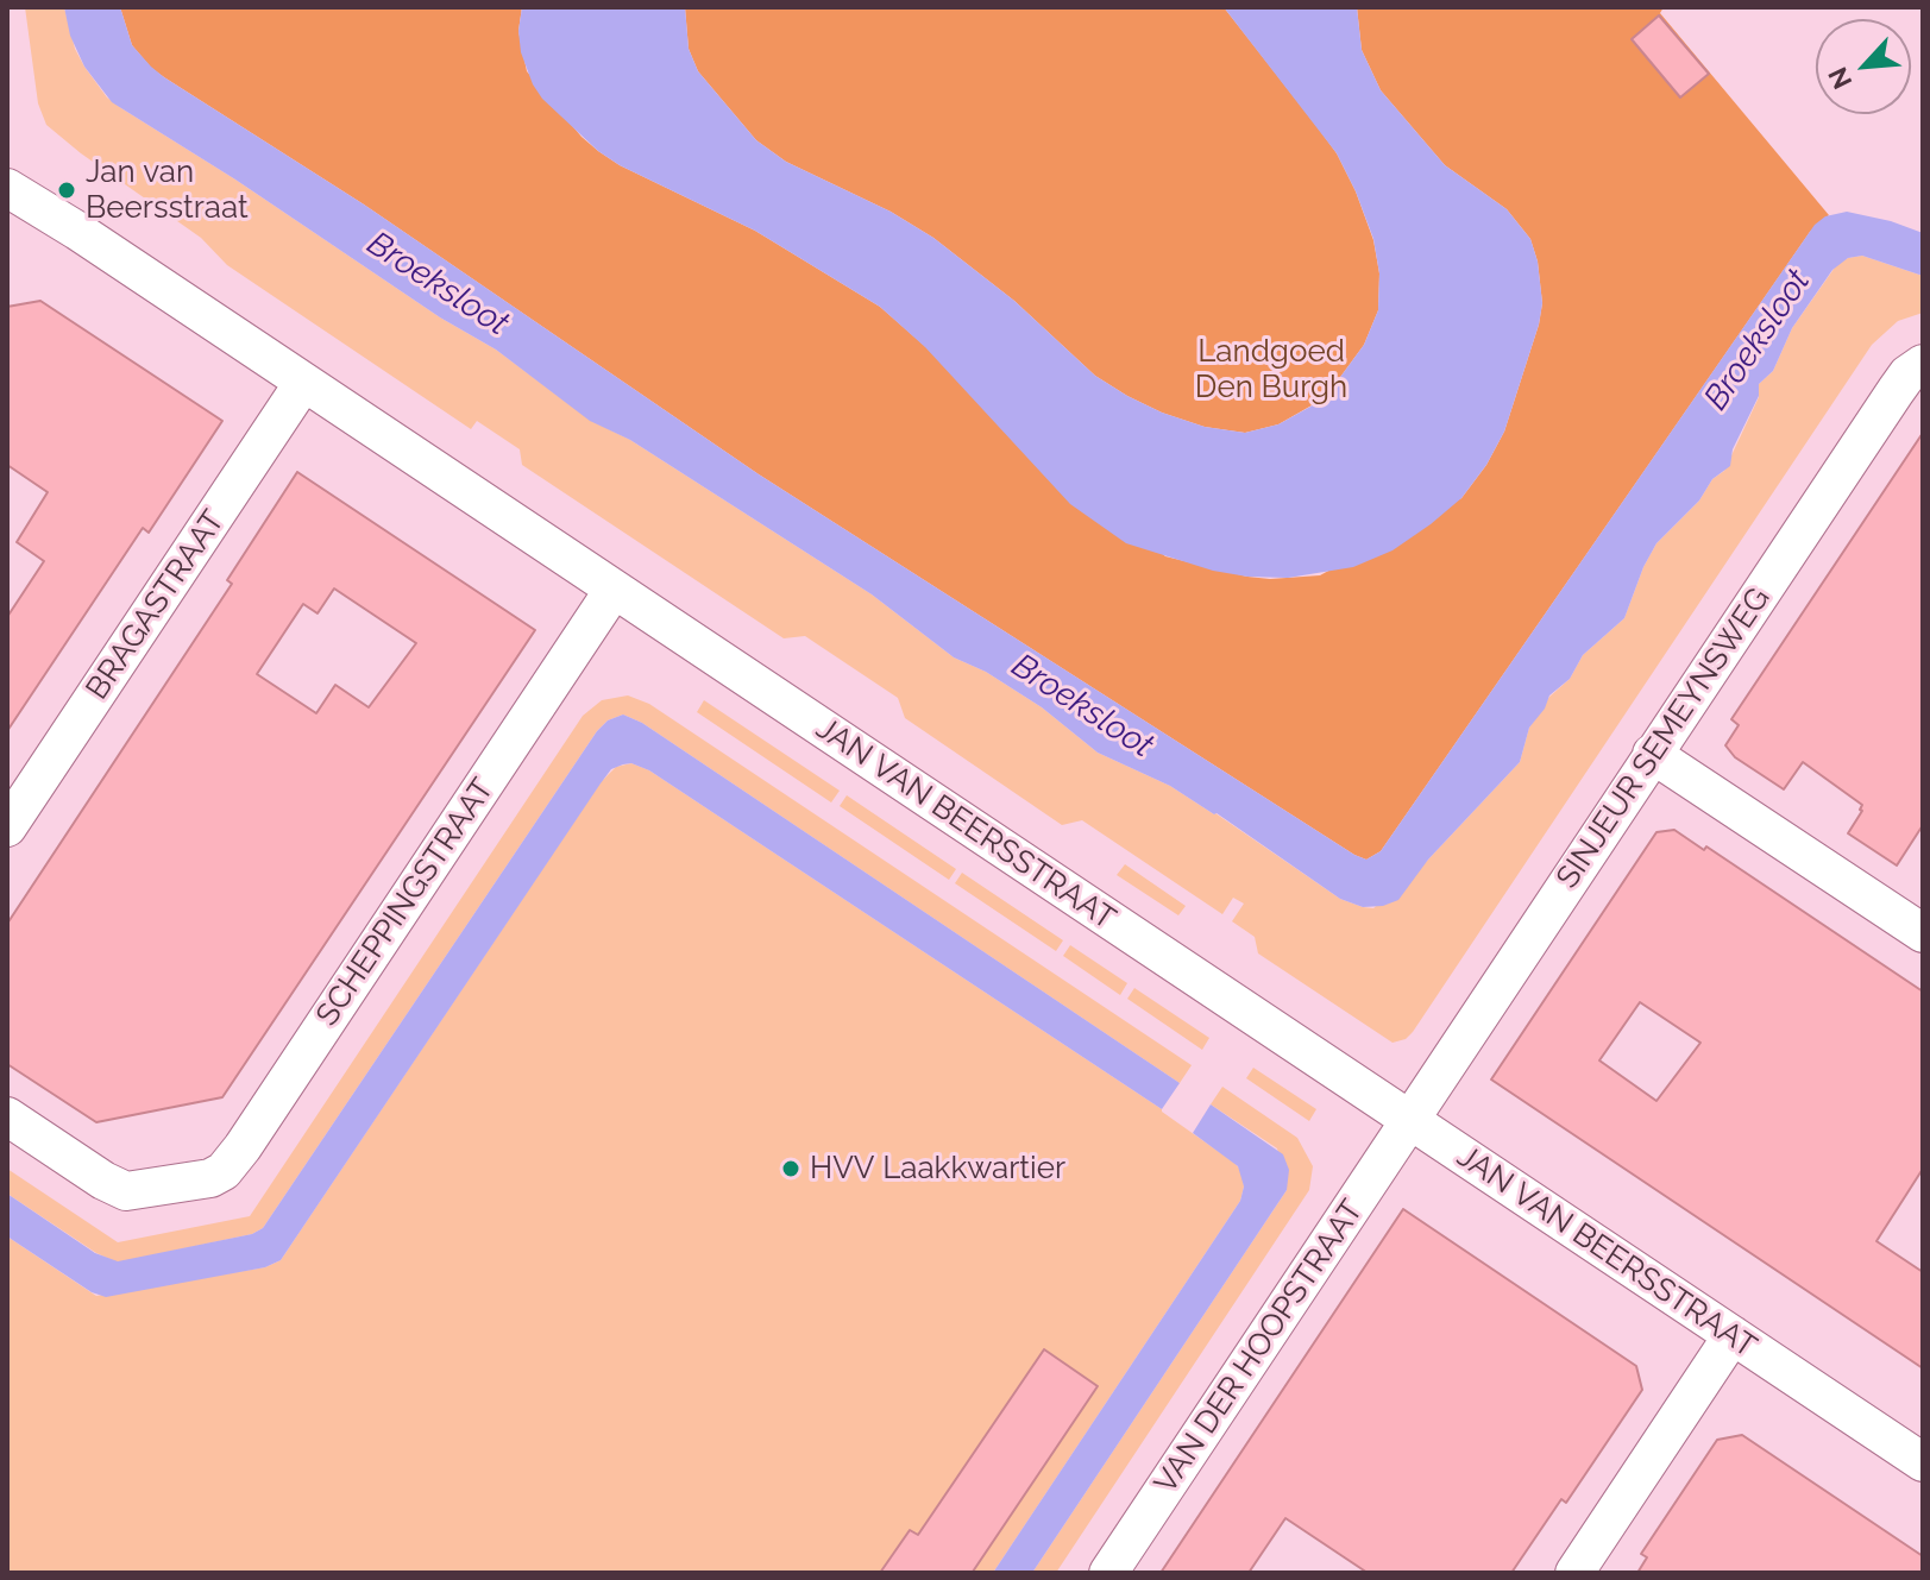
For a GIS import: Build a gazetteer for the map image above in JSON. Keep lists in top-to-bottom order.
{
  "streets": {
    "street": [
      "BRAGASTRAAT",
      "SINJEUR SEMEYNSWEG",
      "JAN VAN BEERSSTRAAT",
      "SCHEPPINGSTRAAT",
      "VAN DER HOOPSTRAAT"
    ]
  },
  "crossings": [
    ["BRAGASTRAAT", "JAN VAN BEERSSTRAAT"],
    ["SINJEUR SEMEYNSWEG", "JAN VAN BEERSSTRAAT"],
    ["SINJEUR SEMEYNSWEG", "VAN DER HOOPSTRAAT"],
    ["JAN VAN BEERSSTRAAT", "SCHEPPINGSTRAAT"],
    ["JAN VAN BEERSSTRAAT", "VAN DER HOOPSTRAAT"]
  ],
  "water": ["Broeksloot"],
  "parks": ["Landgoed Den Burgh"],
  "places": ["Jan van Beersstraat", "HVV Laakkwartier"],
  "north": "bottom left"
}
